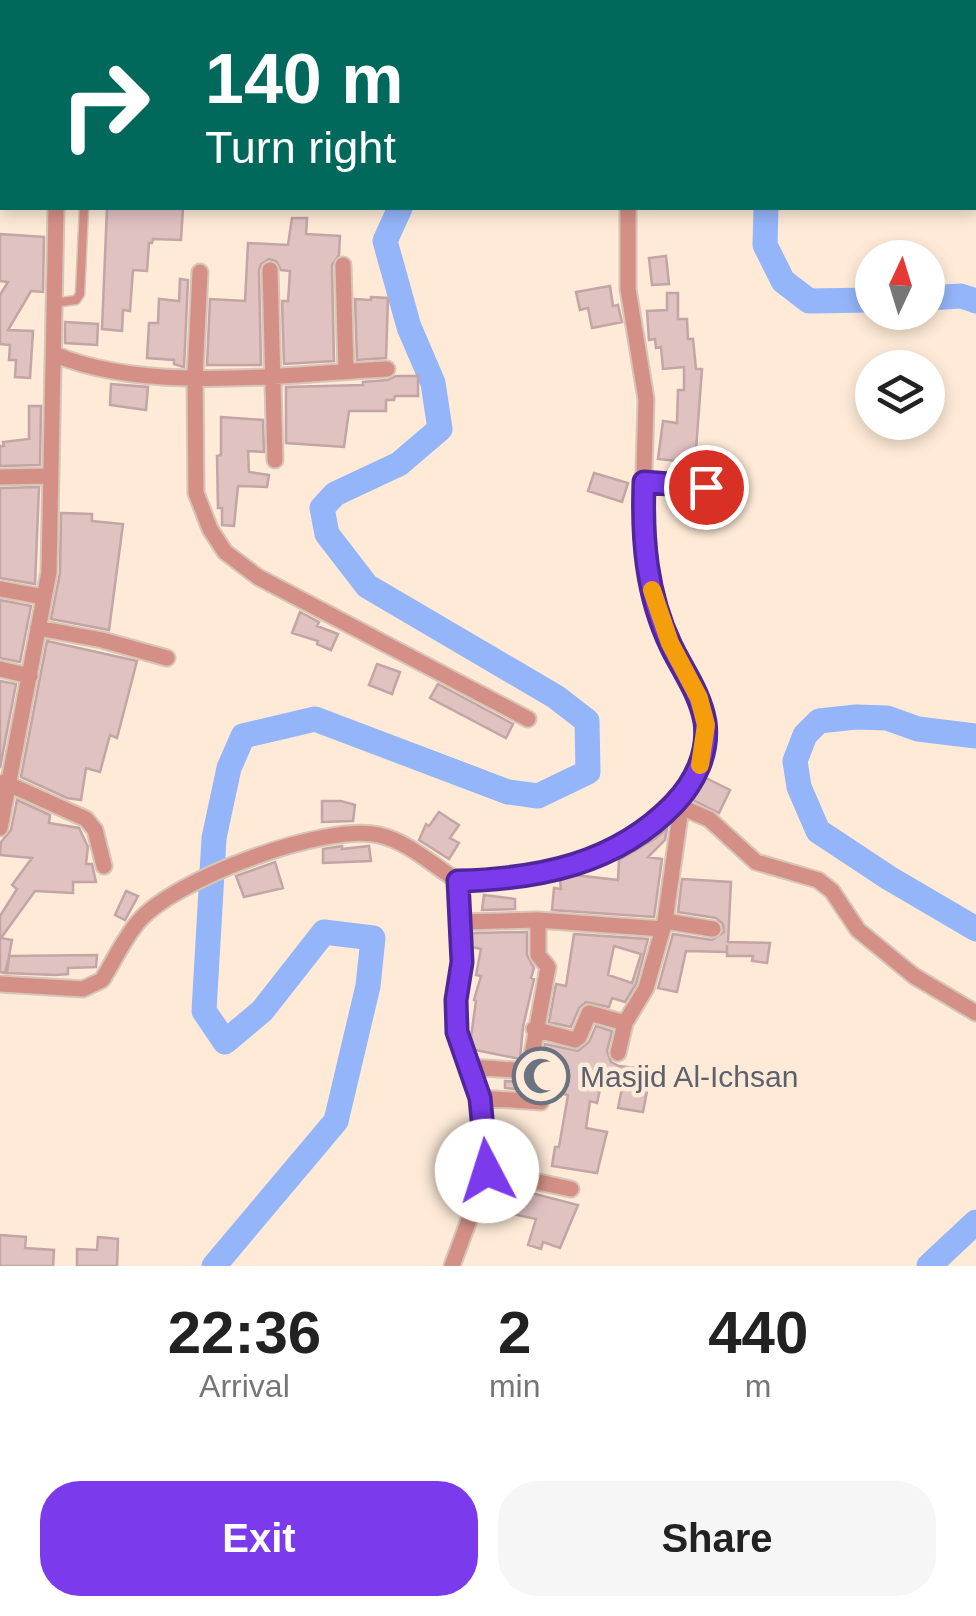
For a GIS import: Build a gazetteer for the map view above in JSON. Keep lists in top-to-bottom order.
{
  "places": {
    "mosque": ["Masjid Al-Ichsan"]
  },
  "north": "top",
  "page": {
    "turn": ["140 m", "Turn right"],
    "eta": [
      "22:36",
      "Arrival",
      "2",
      "min",
      "440",
      "m"
    ],
    "buttons": ["Exit", "Share"]
  }
}
